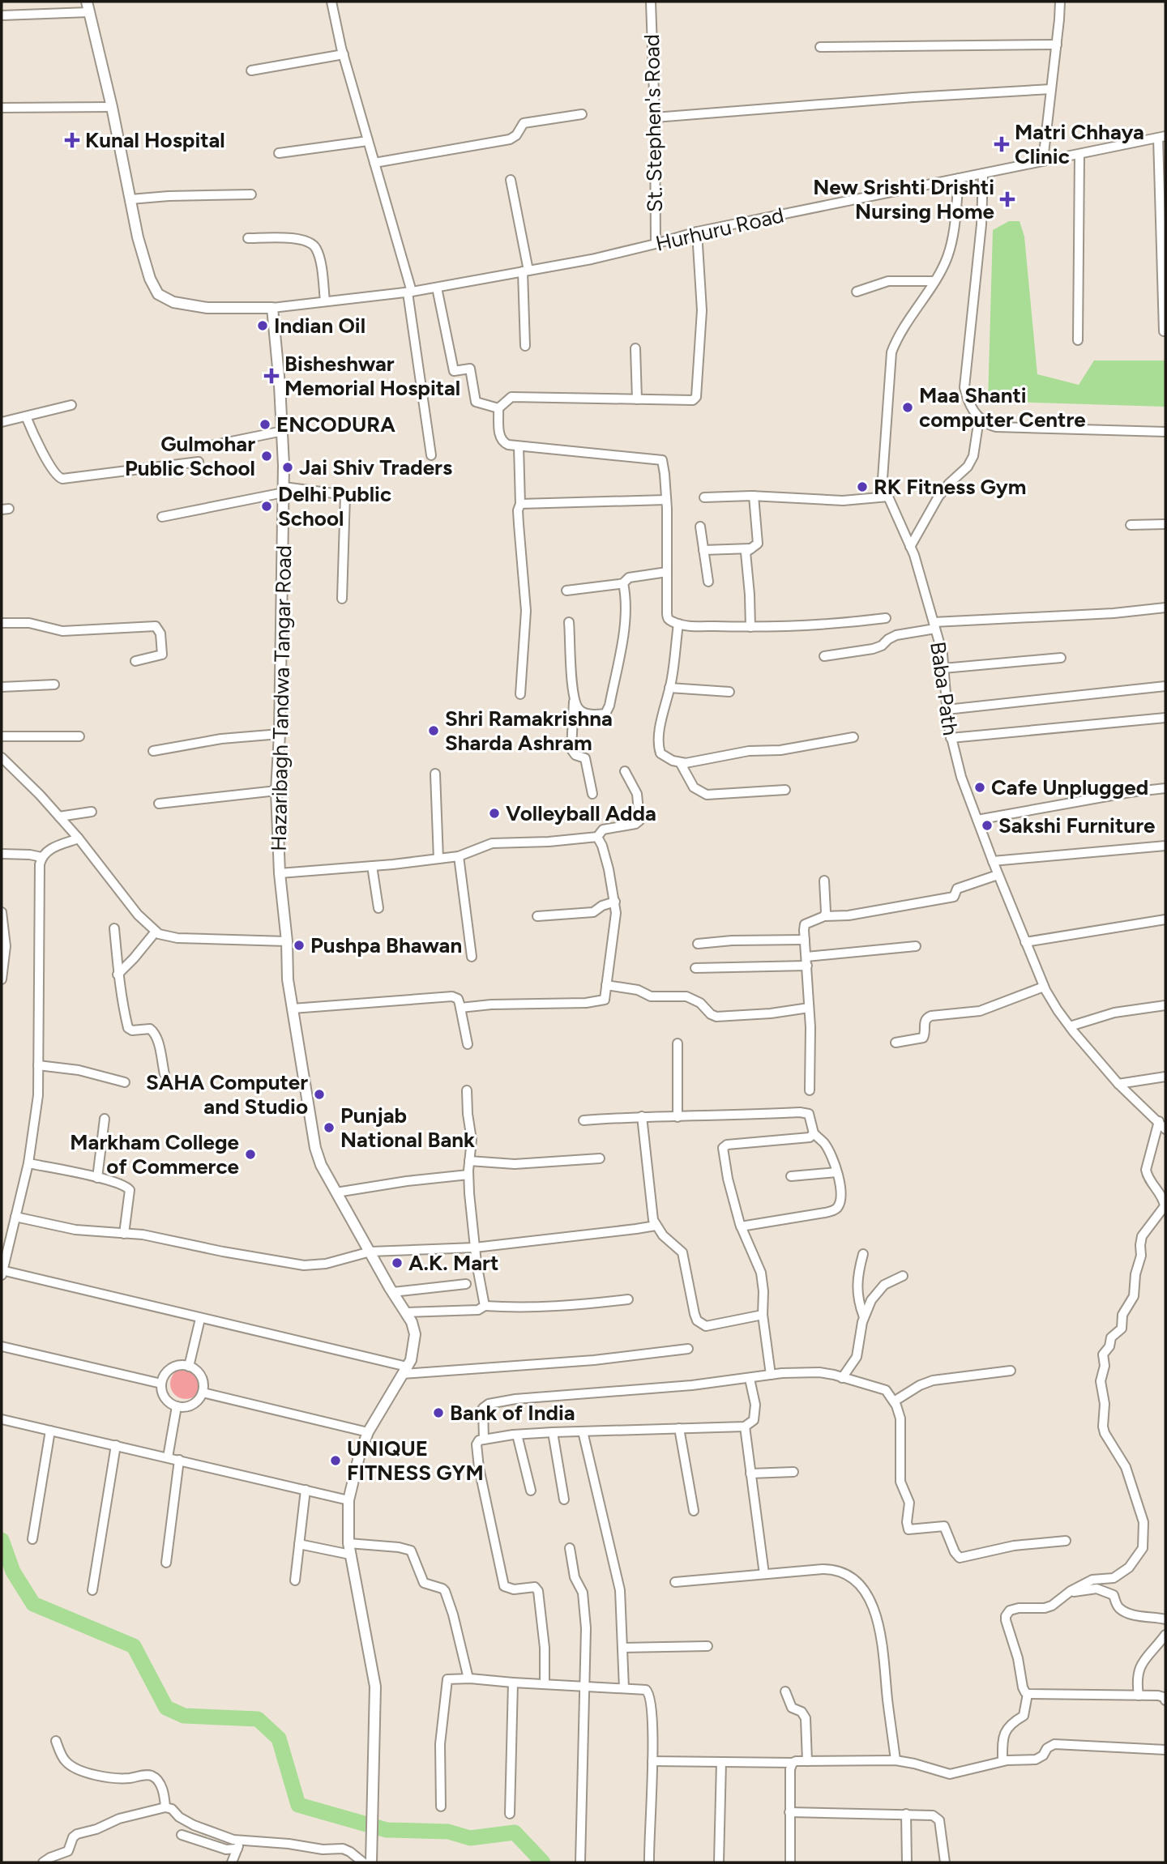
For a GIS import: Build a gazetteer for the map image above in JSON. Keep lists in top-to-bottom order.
{
  "streets": {
    "main road": ["Hazaribagh Tandwa Tangar Road"],
    "street": ["St. Stephen's Road", "Hurhuru Road", "Baba Path"]
  },
  "crossings": [
    ["St. Stephen's Road", "Hurhuru Road"],
    ["Hurhuru Road", "Baba Path"],
    ["Hurhuru Road", "Hazaribagh Tandwa Tangar Road"]
  ],
  "places": {
    "health": [
      "Kunal Hospital",
      "Matri Chhaya Clinic",
      "New Srishti Drishti Nursing Home",
      "Bisheshwar Memorial Hospital"
    ],
    "other": [
      "Indian Oil",
      "Maa Shanti computer Centre",
      "ENCODURA",
      "Gulmohar Public School",
      "Jai Shiv Traders",
      "RK Fitness Gym",
      "Delhi Public School",
      "Shri Ramakrishna Sharda Ashram",
      "Cafe Unplugged",
      "Volleyball Adda",
      "Sakshi Furniture",
      "Pushpa Bhawan",
      "SAHA Computer and Studio",
      "Punjab National Bank",
      "Markham College of Commerce",
      "A.K. Mart",
      "Bank of India",
      "UNIQUE FITNESS GYM"
    ]
  }
}
